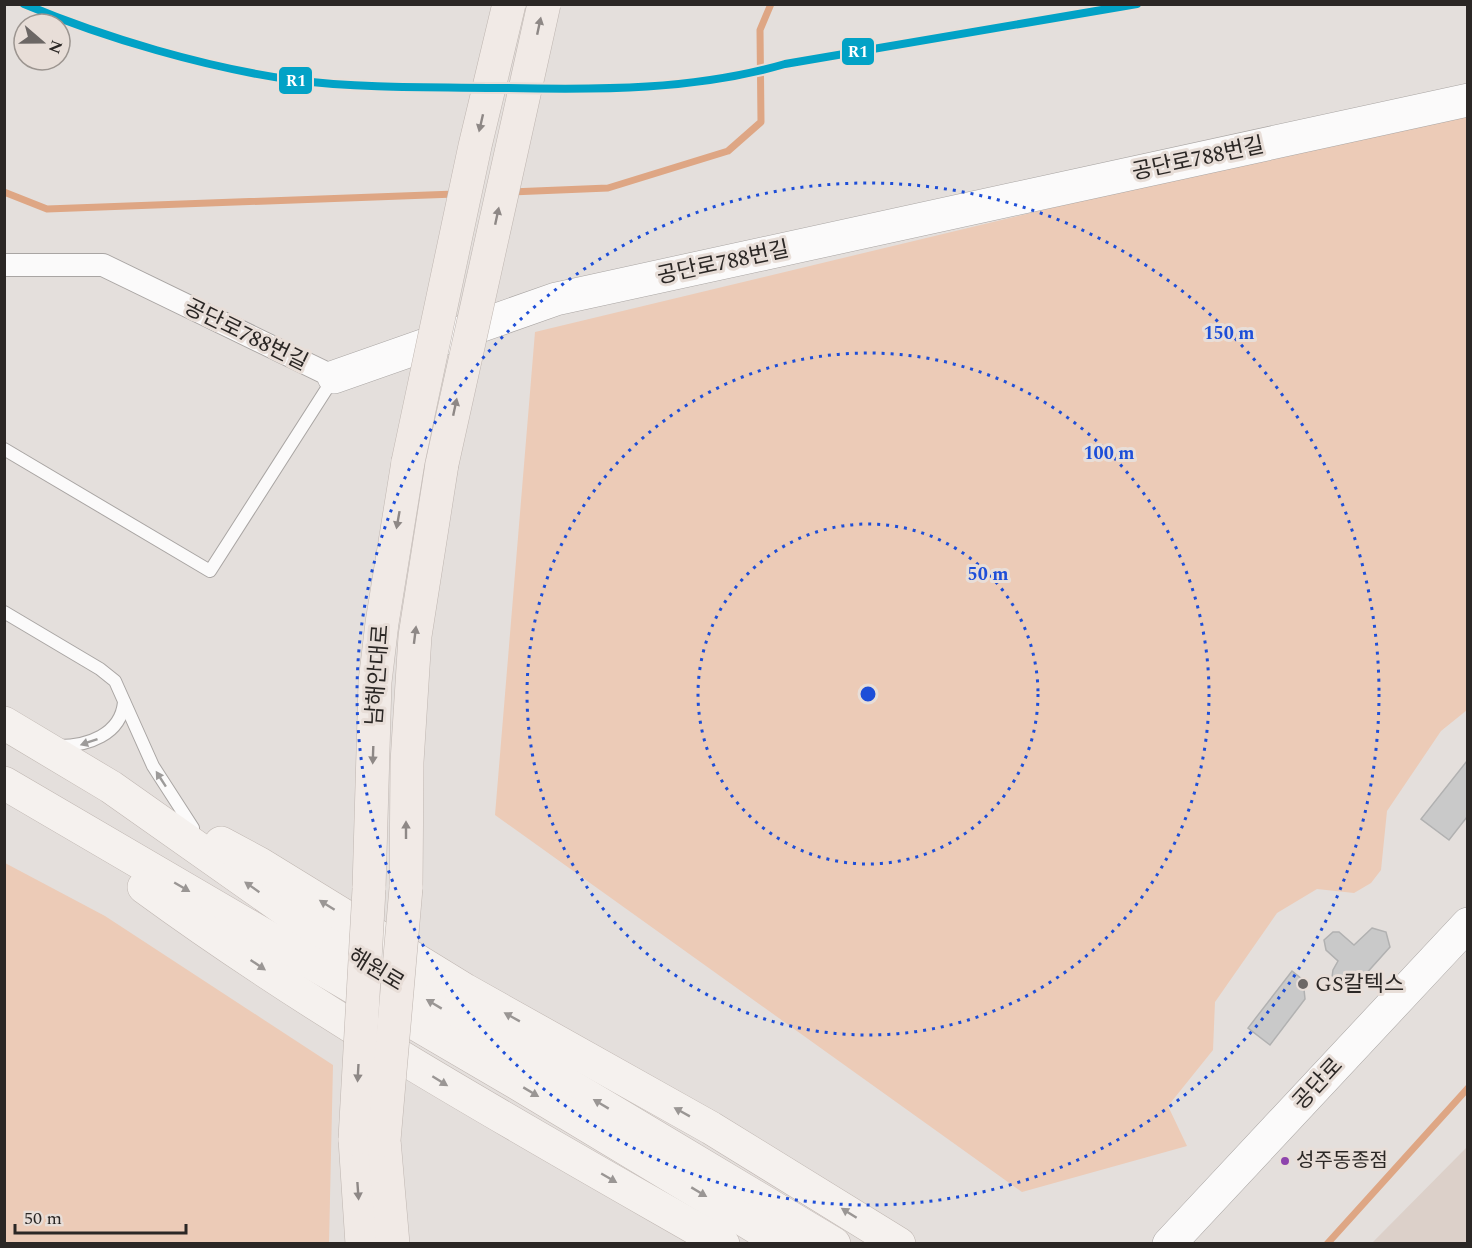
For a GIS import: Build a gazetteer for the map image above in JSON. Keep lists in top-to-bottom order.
{
  "streets": {
    "highway": ["남해안대로"],
    "main road": ["해원로"],
    "street": ["공단로788번길", "공단로"]
  },
  "places": ["GS칼텍스", "성주동종점"],
  "lines": ["transit line R1"],
  "scale_bar": "50 m",
  "north": "right",
  "rings": ["150 m", "100 m", "50 m"]
}
